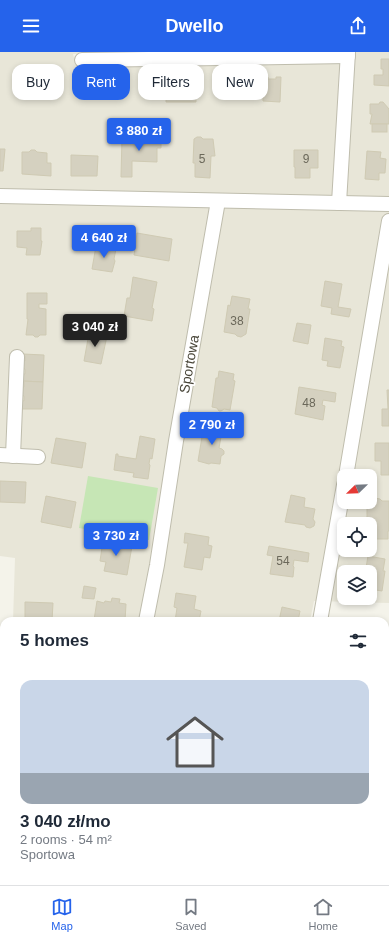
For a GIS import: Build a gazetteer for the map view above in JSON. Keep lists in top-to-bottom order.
{
  "streets": {
    "street": ["Sportowa"]
  },
  "house_numbers": [
    "5",
    "9",
    "38",
    "48",
    "54"
  ],
  "north": "bottom left",
  "page": {
    "header": "Dwello",
    "chip": [
      "Buy",
      "Rent",
      "Filters",
      "New"
    ],
    "price": [
      "3 880 zł",
      "4 640 zł",
      "3 040 zł",
      "2 790 zł",
      "3 730 zł"
    ],
    "heading": "5 homes",
    "list": [
      {
        "name": "3 040 zł/mo",
        "note": "2 rooms · 54 m² · Sportowa"
      }
    ],
    "tabs": ["Map", "Saved", "Home"]
  }
}
